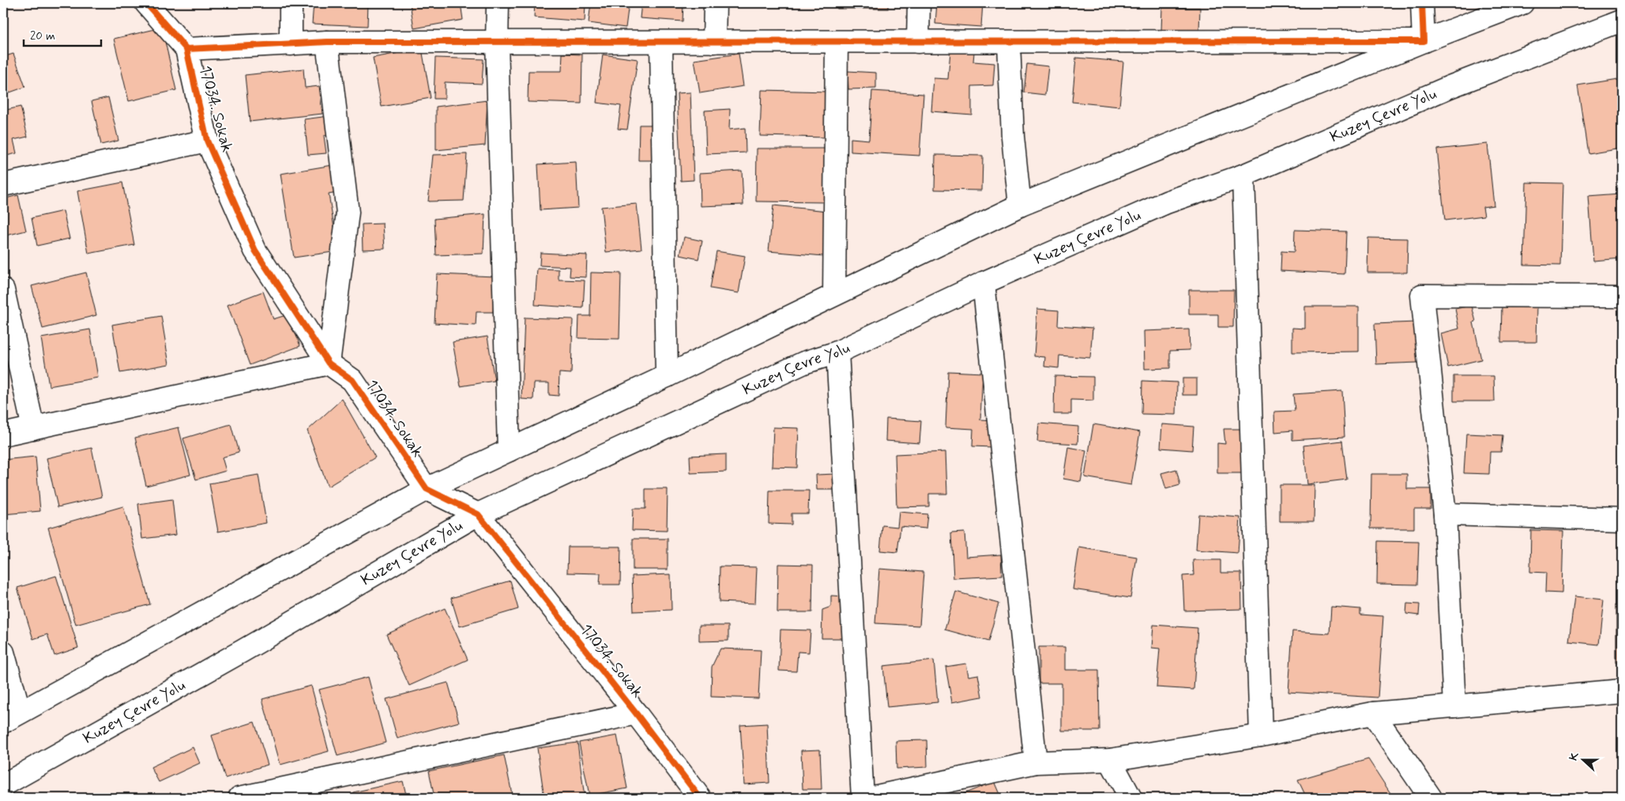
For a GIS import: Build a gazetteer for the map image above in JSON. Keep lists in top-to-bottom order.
{
  "streets": {
    "main road": ["17034. Sokak", "Kuzey Çevre Yolu"]
  },
  "crossings": [
    ["17034. Sokak", "Kuzey Çevre Yolu"]
  ],
  "scale_bar": "20 m",
  "north": "left"
}
